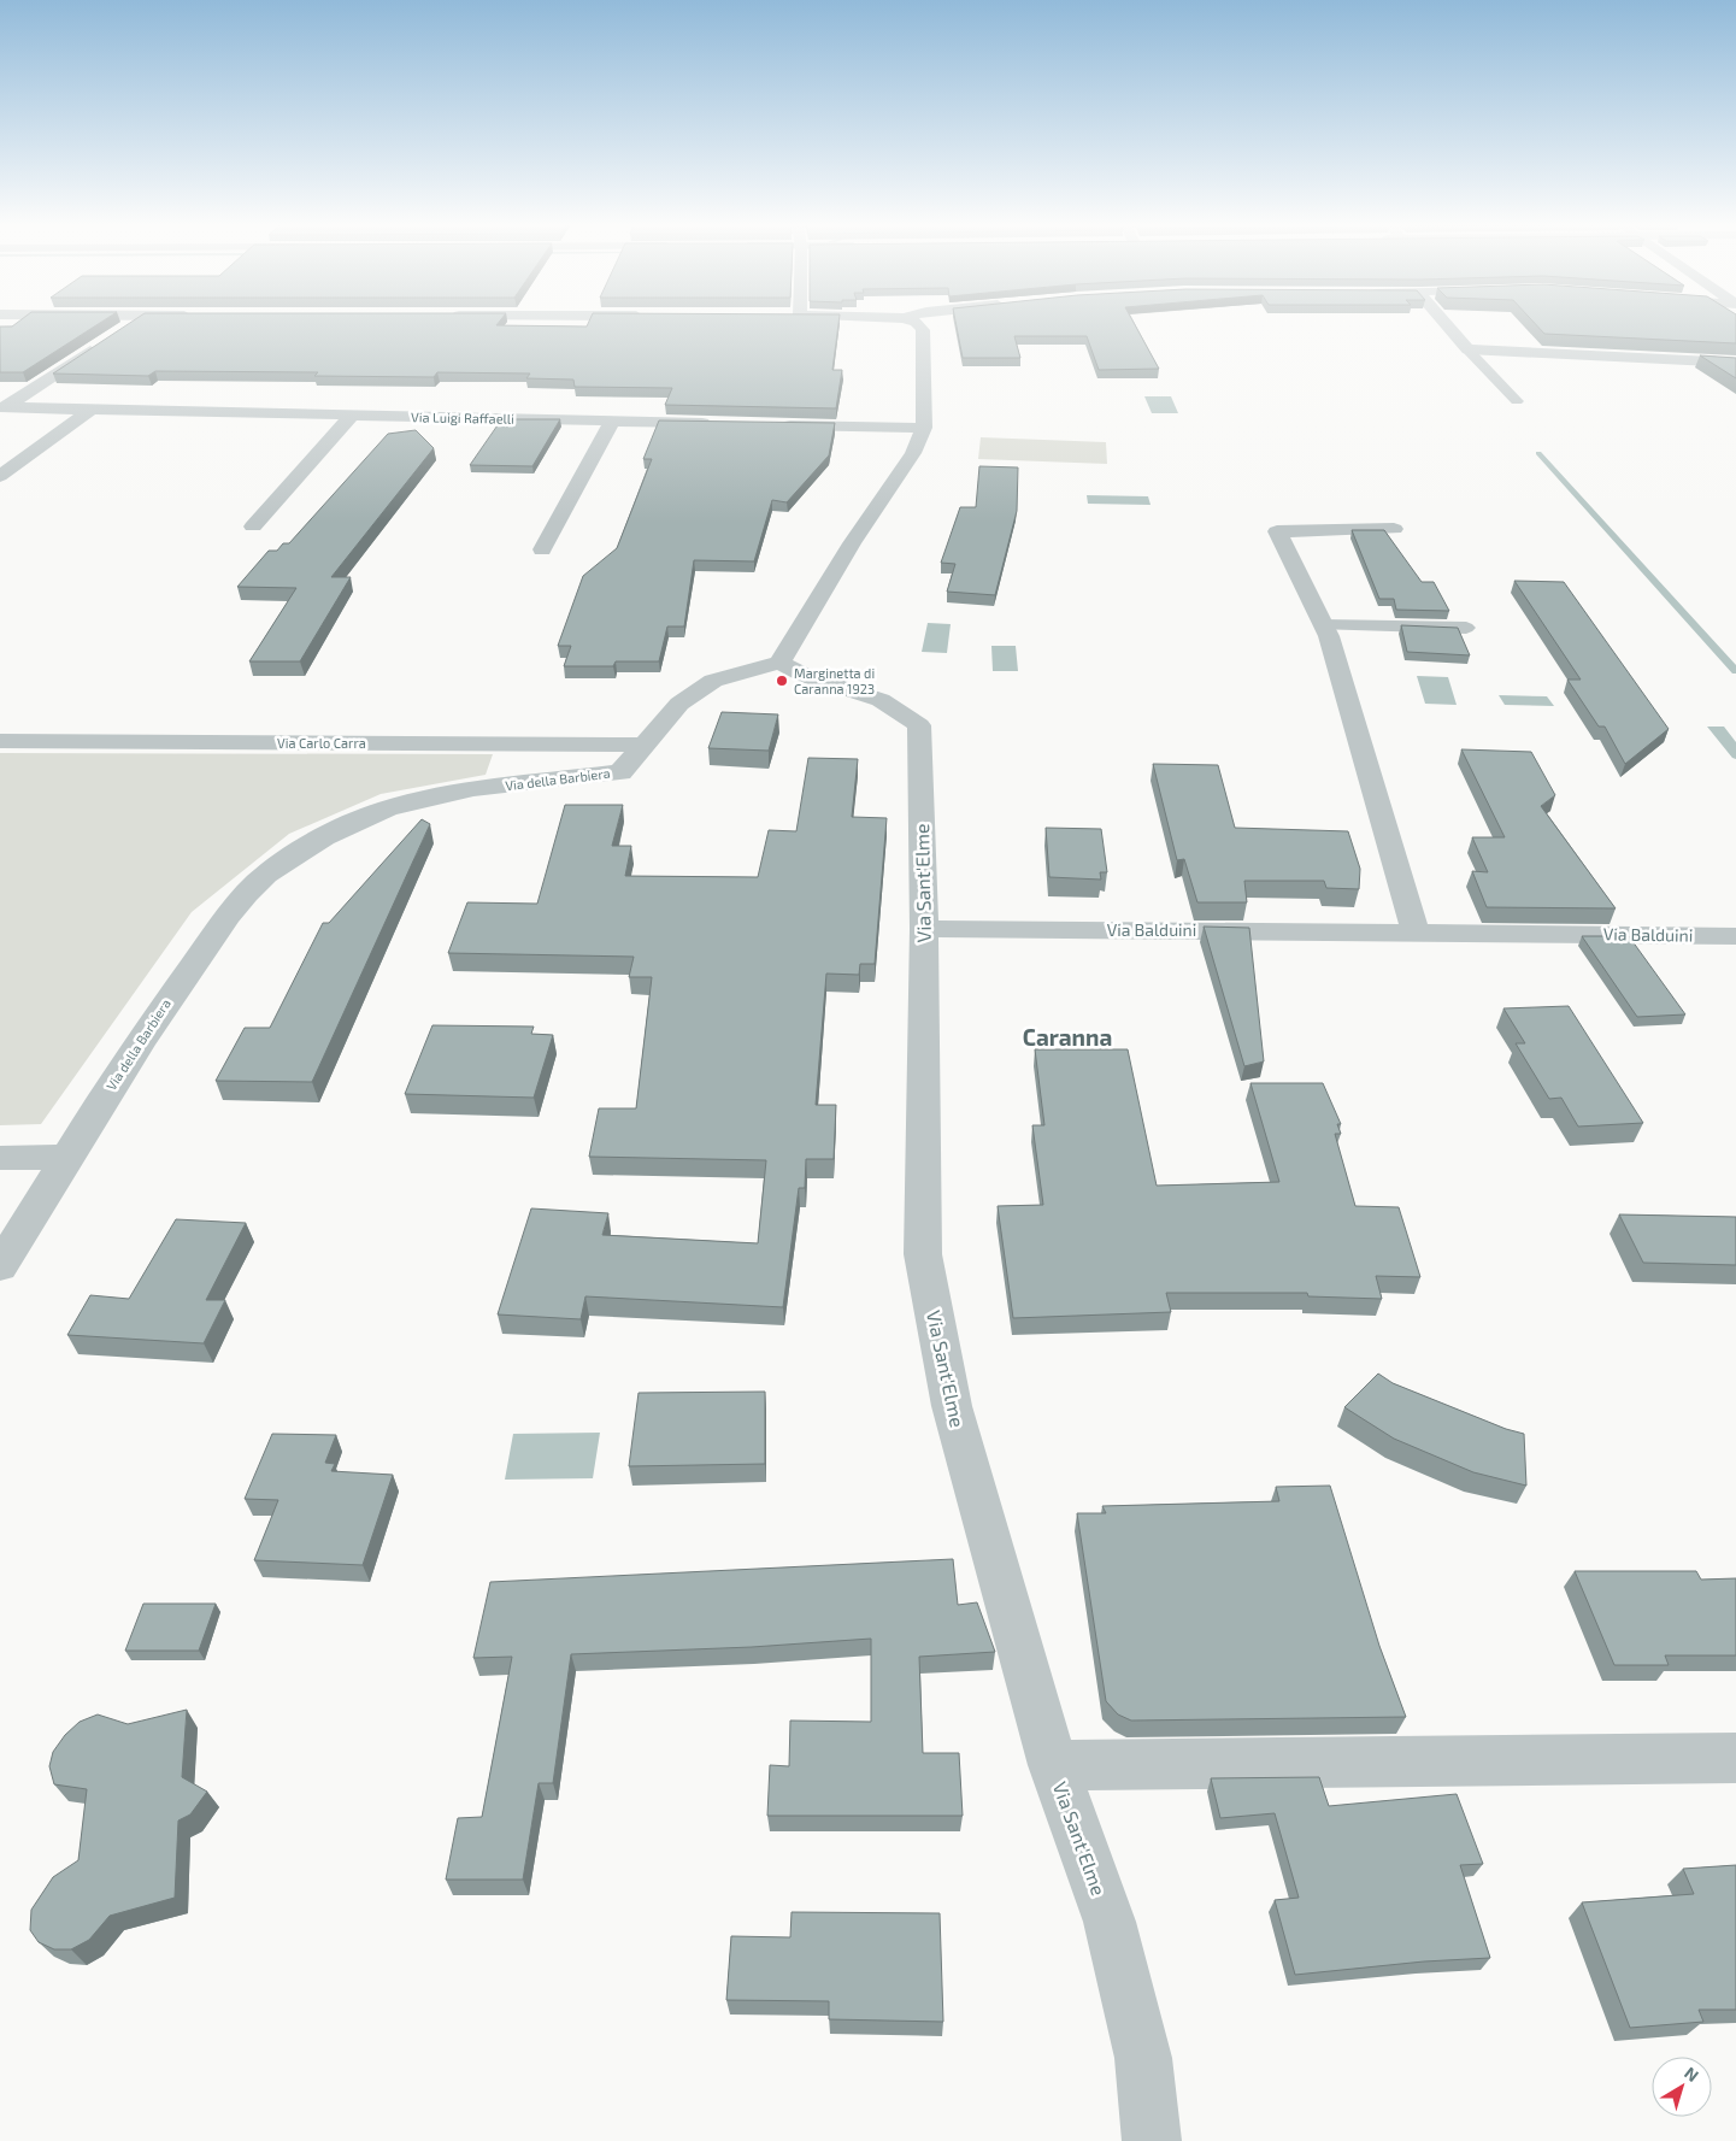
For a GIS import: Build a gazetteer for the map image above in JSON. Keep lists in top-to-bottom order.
{
  "streets": {
    "street": [
      "Via Luigi Raffaelli",
      "Via Carlo Carra",
      "Via della Barbiera",
      "Via Sant'Elme",
      "Via Balduini"
    ]
  },
  "crossings": [
    ["Via Carlo Carra", "Via della Barbiera"],
    ["Via della Barbiera", "Via Sant'Elme"],
    ["Via Sant'Elme", "Via Balduini"]
  ],
  "districts": ["Caranna"],
  "places": ["Marginetta di Caranna 1923"],
  "north": "top right"
}
